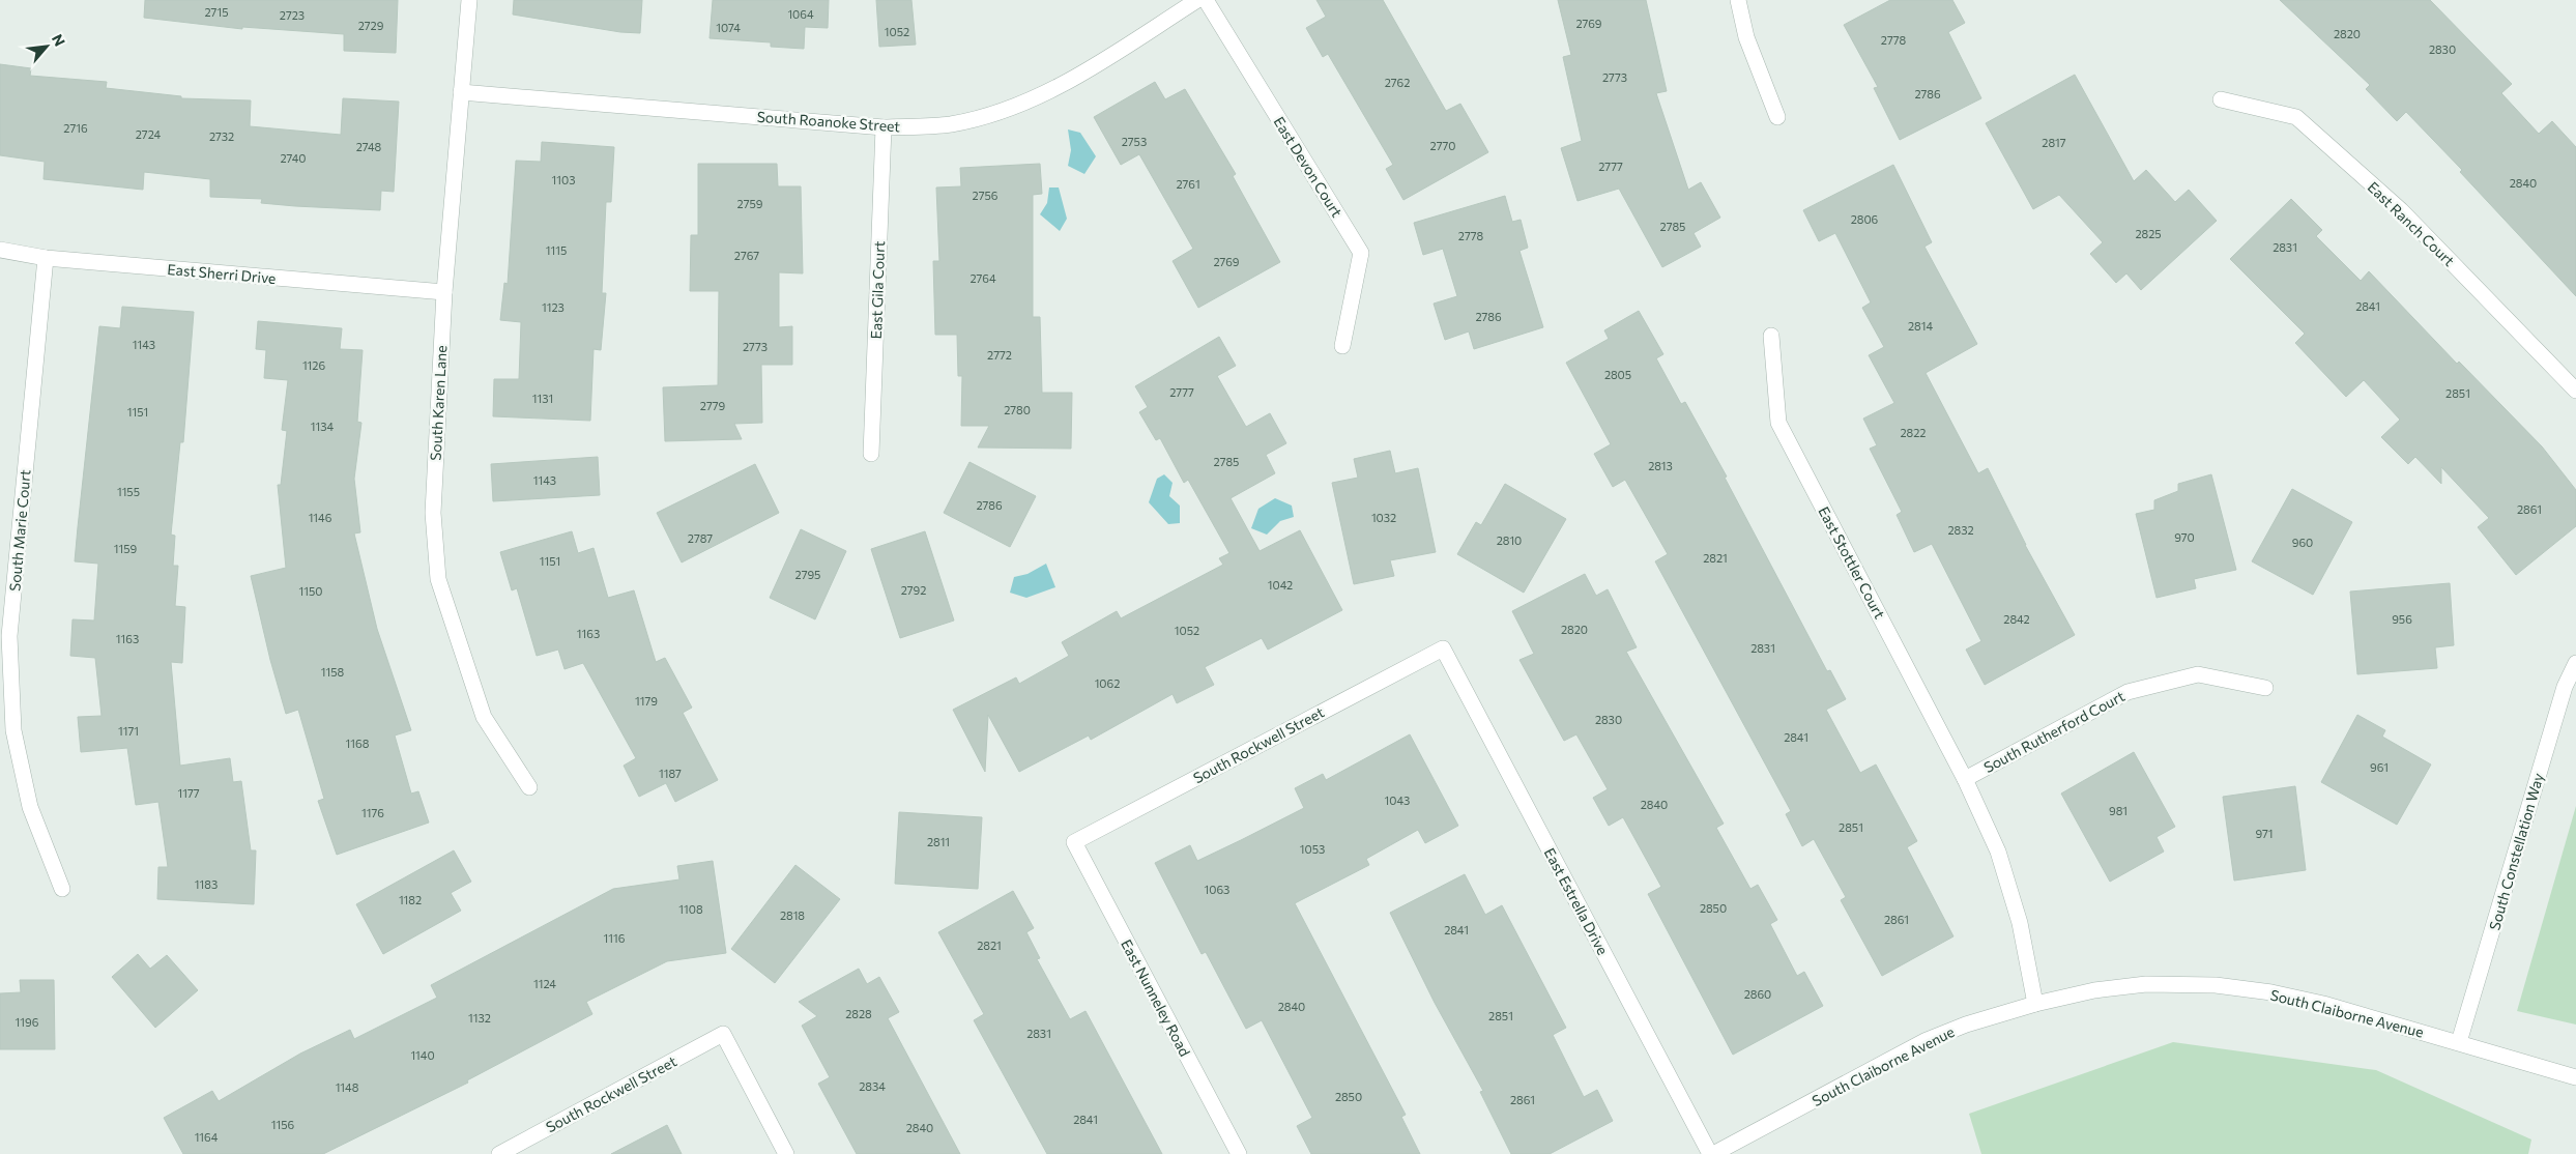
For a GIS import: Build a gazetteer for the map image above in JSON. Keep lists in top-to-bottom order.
{
  "streets": {
    "street": [
      "South Roanoke Street",
      "East Devon Court",
      "East Ranch Court",
      "East Sherri Drive",
      "East Gila Court",
      "South Karen Lane",
      "South Marie Court",
      "East Stottler Court",
      "South Rutherford Court",
      "South Rockwell Street",
      "South Constellation Way",
      "East Estrella Drive",
      "East Nunneley Road",
      "South Claiborne Avenue"
    ]
  },
  "crossings": [
    ["South Roanoke Street", "East Gila Court"],
    ["South Roanoke Street", "South Karen Lane"],
    ["East Sherri Drive", "South Karen Lane"],
    ["East Sherri Drive", "South Marie Court"],
    ["East Stottler Court", "South Rutherford Court"],
    ["East Stottler Court", "South Claiborne Avenue"],
    ["South Rockwell Street", "East Estrella Drive"],
    ["South Rockwell Street", "East Nunneley Road"],
    ["South Constellation Way", "South Claiborne Avenue"],
    ["East Estrella Drive", "South Claiborne Avenue"]
  ],
  "house_numbers": [
    "2715",
    "1064",
    "2723",
    "2769",
    "2729",
    "1074",
    "1052",
    "2820",
    "2778",
    "2830",
    "2773",
    "2762",
    "2786",
    "2716",
    "2724",
    "2732",
    "2753",
    "2817",
    "2770",
    "2748",
    "2740",
    "2777",
    "1103",
    "2840",
    "2761",
    "2756",
    "2759",
    "2806",
    "2785",
    "2825",
    "2778",
    "2831",
    "1115",
    "2767",
    "2769",
    "2764",
    "2841",
    "1123",
    "2786",
    "2814",
    "1143",
    "2773",
    "2772",
    "1126",
    "2805",
    "2777",
    "2851",
    "1131",
    "2779",
    "2780",
    "1151",
    "1134",
    "2822",
    "2785",
    "2813",
    "1143",
    "1155",
    "2786",
    "2861",
    "1146",
    "1032",
    "2832",
    "970",
    "2787",
    "2810",
    "960",
    "1159",
    "2821",
    "1151",
    "2795",
    "1042",
    "2792",
    "1150",
    "2842",
    "956",
    "2820",
    "1052",
    "1163",
    "1163",
    "2831",
    "1158",
    "1062",
    "1179",
    "2830",
    "1171",
    "2841",
    "1168",
    "961",
    "1187",
    "1177",
    "1043",
    "2840",
    "981",
    "1176",
    "2851",
    "971",
    "2811",
    "1053",
    "1183",
    "1063",
    "1182",
    "2850",
    "1108",
    "2818",
    "2861",
    "2841",
    "1116",
    "2821",
    "1124",
    "2860",
    "2840",
    "2828",
    "2851",
    "1132",
    "1196",
    "2831",
    "1140",
    "2834",
    "1148",
    "2850",
    "2861",
    "2841",
    "1156",
    "2840",
    "1164"
  ],
  "north": "top right"
}
